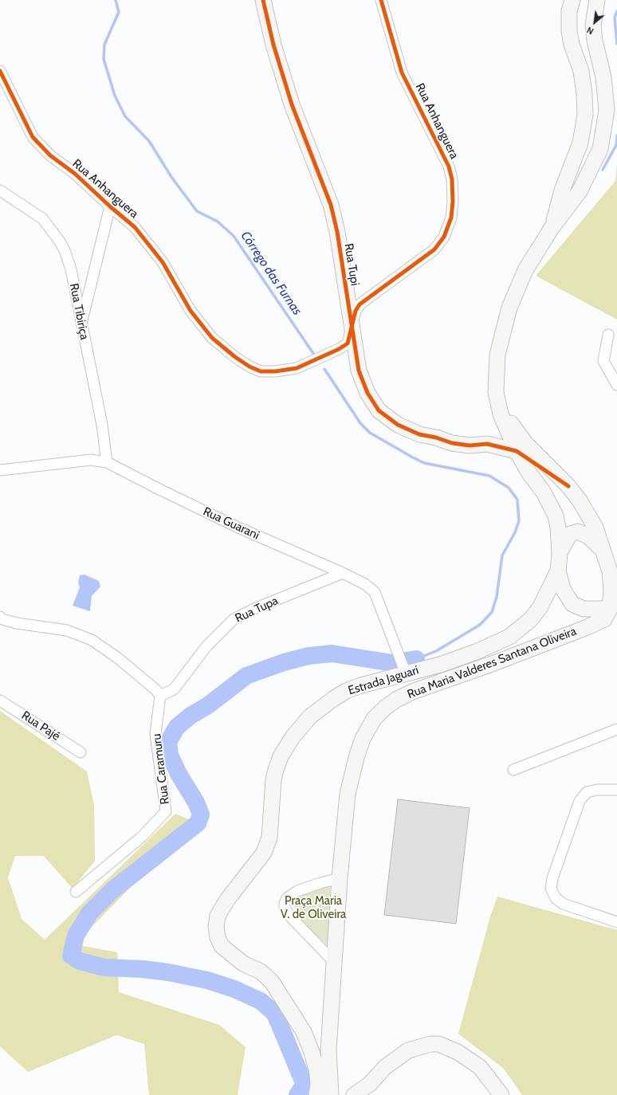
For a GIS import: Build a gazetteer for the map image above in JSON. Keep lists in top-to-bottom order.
{
  "streets": {
    "main road": ["Rua Tupi", "Rua Maria Valderes Santana Oliveira", "Estrada Jaguari"],
    "street": [
      "Rua Anhanguera",
      "Rua Tibiriça",
      "Rua Guarani",
      "Rua Tupa",
      "Rua Pajé",
      "Rua Caramuru"
    ]
  },
  "crossings": [
    ["Rua Anhanguera", "Rua Tupi"],
    ["Rua Tupi", "Rua Maria Valderes Santana Oliveira"],
    ["Rua Tupi", "Estrada Jaguari"],
    ["Rua Tibiriça", "Rua Guarani"],
    ["Rua Guarani", "Rua Tupa"],
    ["Rua Guarani", "Estrada Jaguari"],
    ["Rua Tupa", "Rua Caramuru"],
    ["Rua Maria Valderes Santana Oliveira", "Estrada Jaguari"]
  ],
  "water": ["Córrego das Furnas"],
  "parks": ["Praça Maria V. de Oliveira"],
  "north": "bottom left"
}
